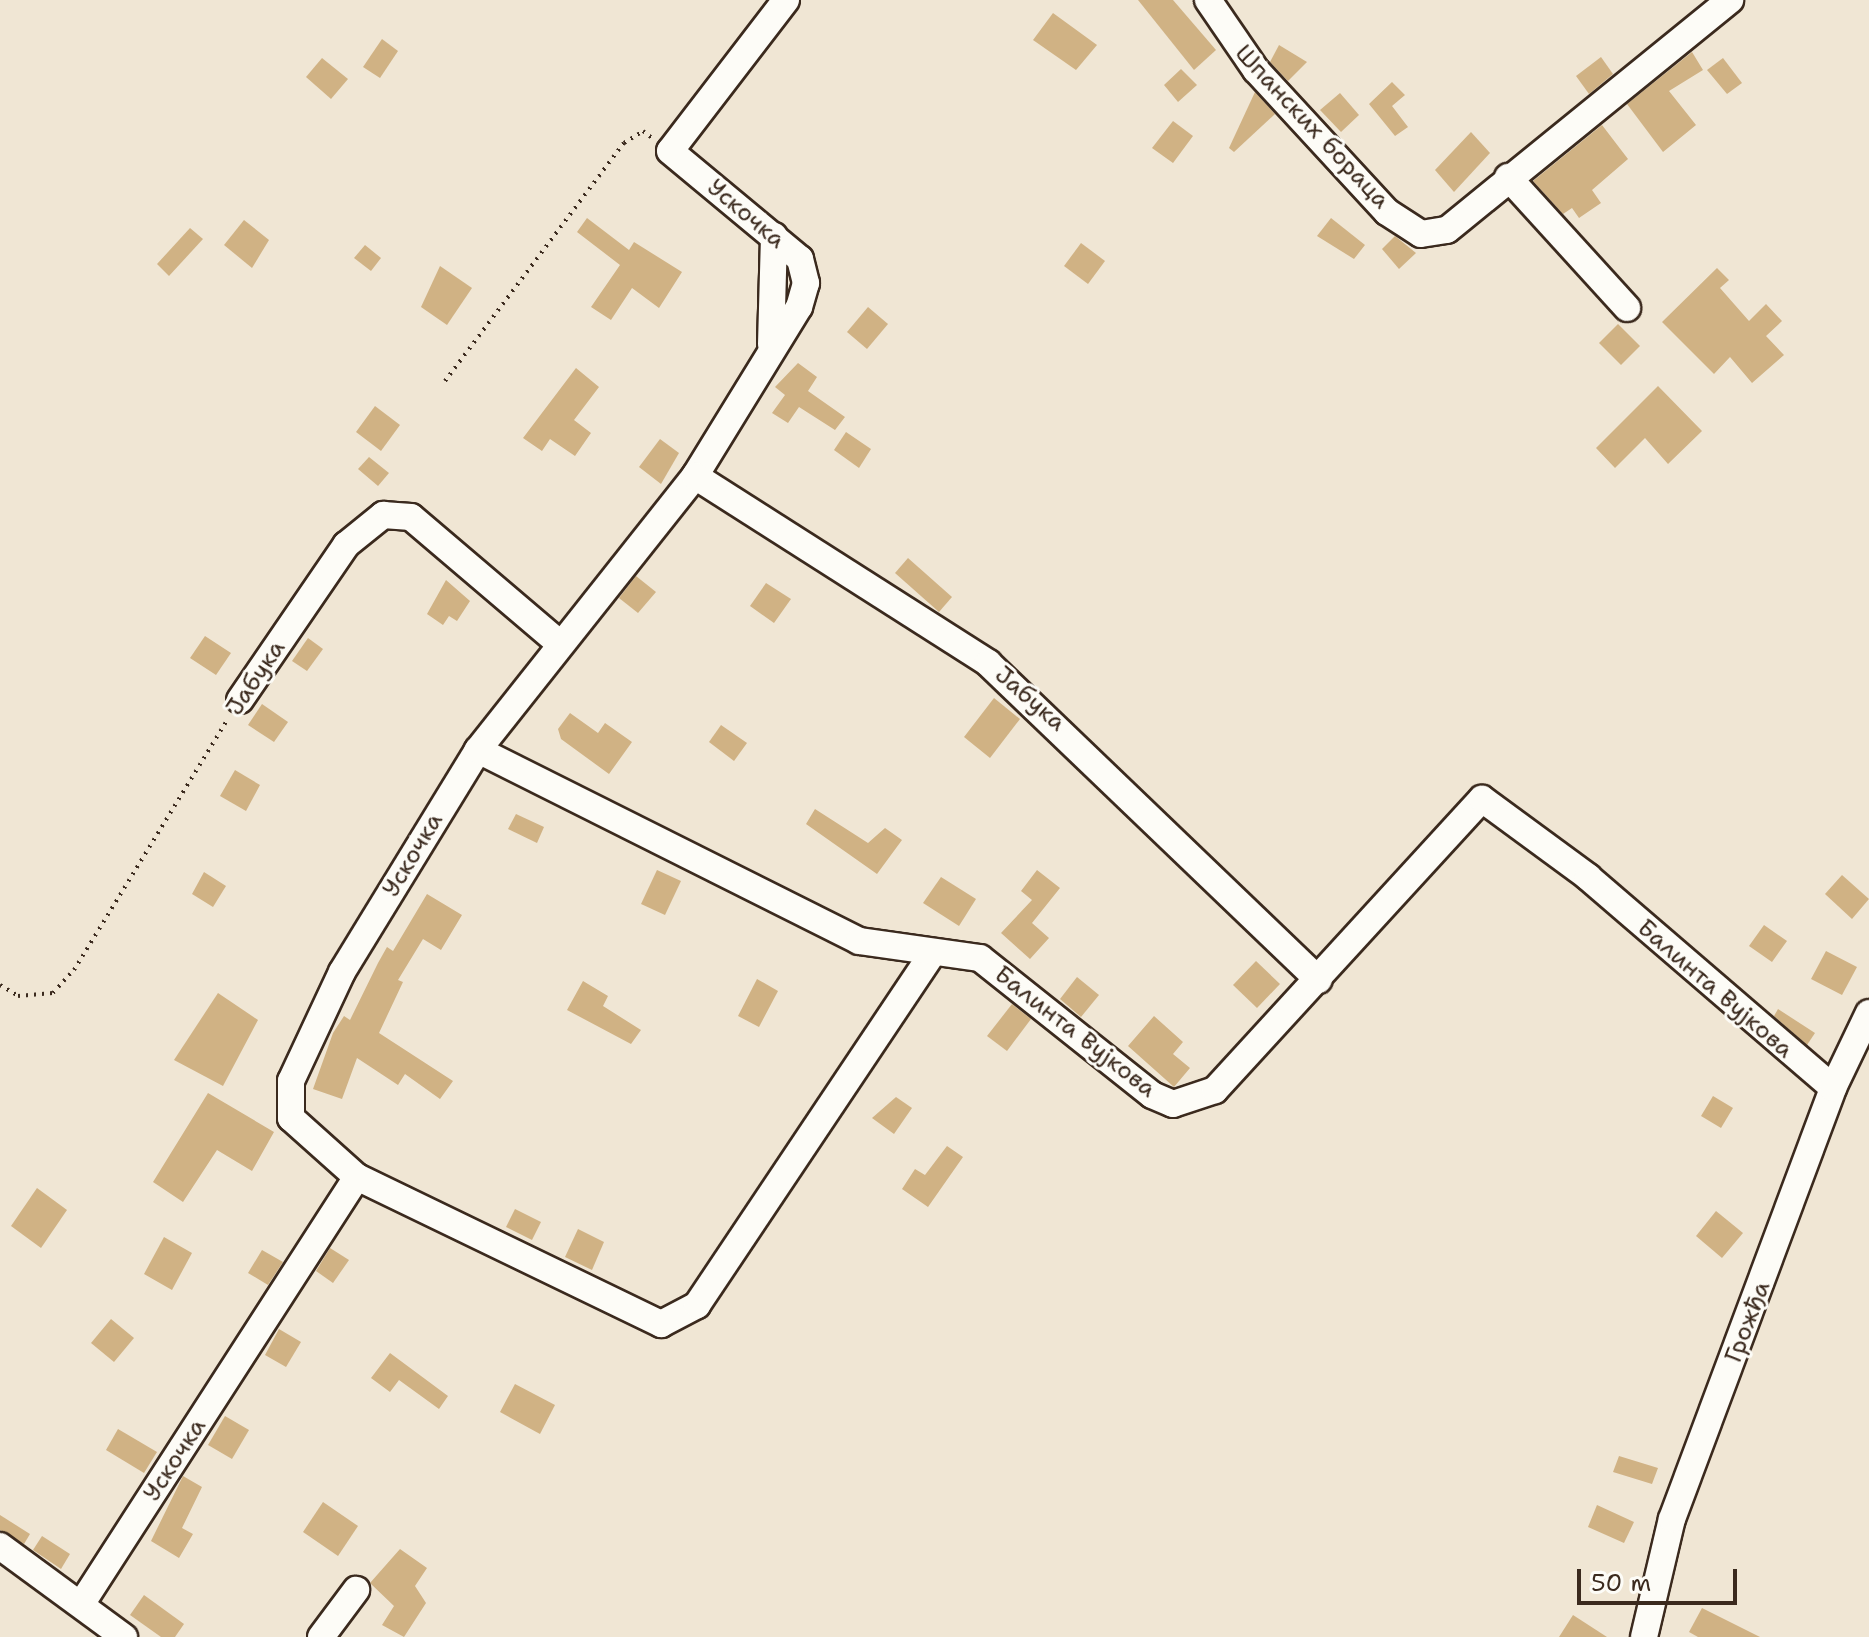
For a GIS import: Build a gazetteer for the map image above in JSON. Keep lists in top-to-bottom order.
{
  "streets": {
    "street": [
      "Шпанских бораца",
      "Ускочка",
      "Јабука",
      "Балинта Вујкова",
      "Грожђа"
    ]
  },
  "crossings": [
    ["Ускочка", "Јабука"],
    ["Јабука", "Балинта Вујкова"],
    ["Балинта Вујкова", "Грожђа"]
  ],
  "scale_bar": "50 m"
}
